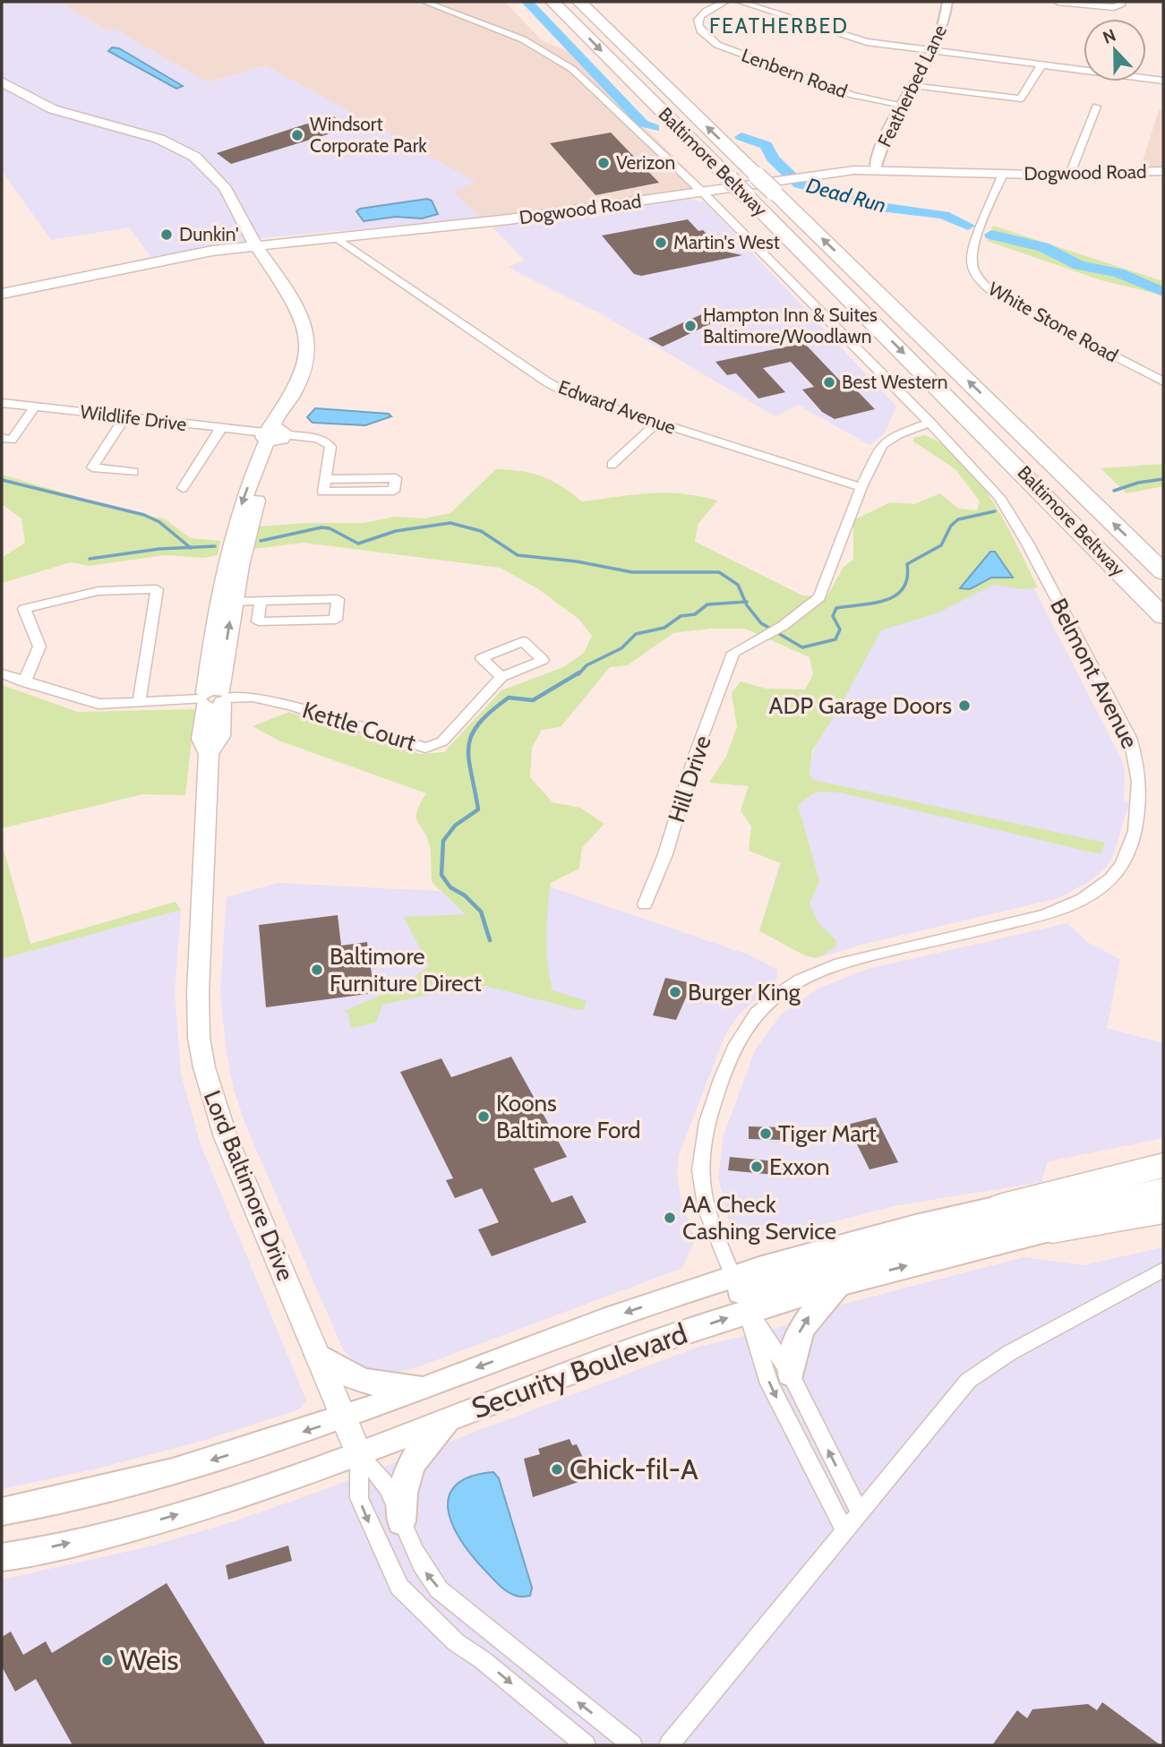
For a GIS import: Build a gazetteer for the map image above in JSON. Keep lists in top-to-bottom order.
{
  "streets": {
    "highway": ["Baltimore Beltway"],
    "main road": ["Dogwood Road", "Lord Baltimore Drive", "Security Boulevard"],
    "street": [
      "Lenbern Road",
      "Featherbed Lane",
      "White Stone Road",
      "Edward Avenue",
      "Wildlife Drive",
      "Belmont Avenue",
      "Kettle Court",
      "Hill Drive"
    ]
  },
  "crossings": [
    ["Lenbern Road", "Featherbed Lane"],
    ["Featherbed Lane", "Dogwood Road"],
    ["Dogwood Road", "White Stone Road"],
    ["Dogwood Road", "Edward Avenue"],
    ["Dogwood Road", "Belmont Avenue"],
    ["Dogwood Road", "Lord Baltimore Drive"],
    ["Edward Avenue", "Hill Drive"],
    ["Wildlife Drive", "Lord Baltimore Drive"],
    ["Belmont Avenue", "Security Boulevard"],
    ["Kettle Court", "Lord Baltimore Drive"],
    ["Lord Baltimore Drive", "Security Boulevard"]
  ],
  "districts": ["FEATHERBED"],
  "water": ["Dead Run"],
  "places": [
    "Windsort Corporate Park",
    "Verizon",
    "Dunkin'",
    "Martin's West",
    "Hampton Inn & Suites Baltimore/Woodlawn",
    "Best Western",
    "ADP Garage Doors",
    "Baltimore Furniture Direct",
    "Burger King",
    "Koons Baltimore Ford",
    "Tiger Mart",
    "Exxon",
    "AA Check Cashing Service",
    "Chick-fil-A",
    "Weis"
  ],
  "north": "top"
}
